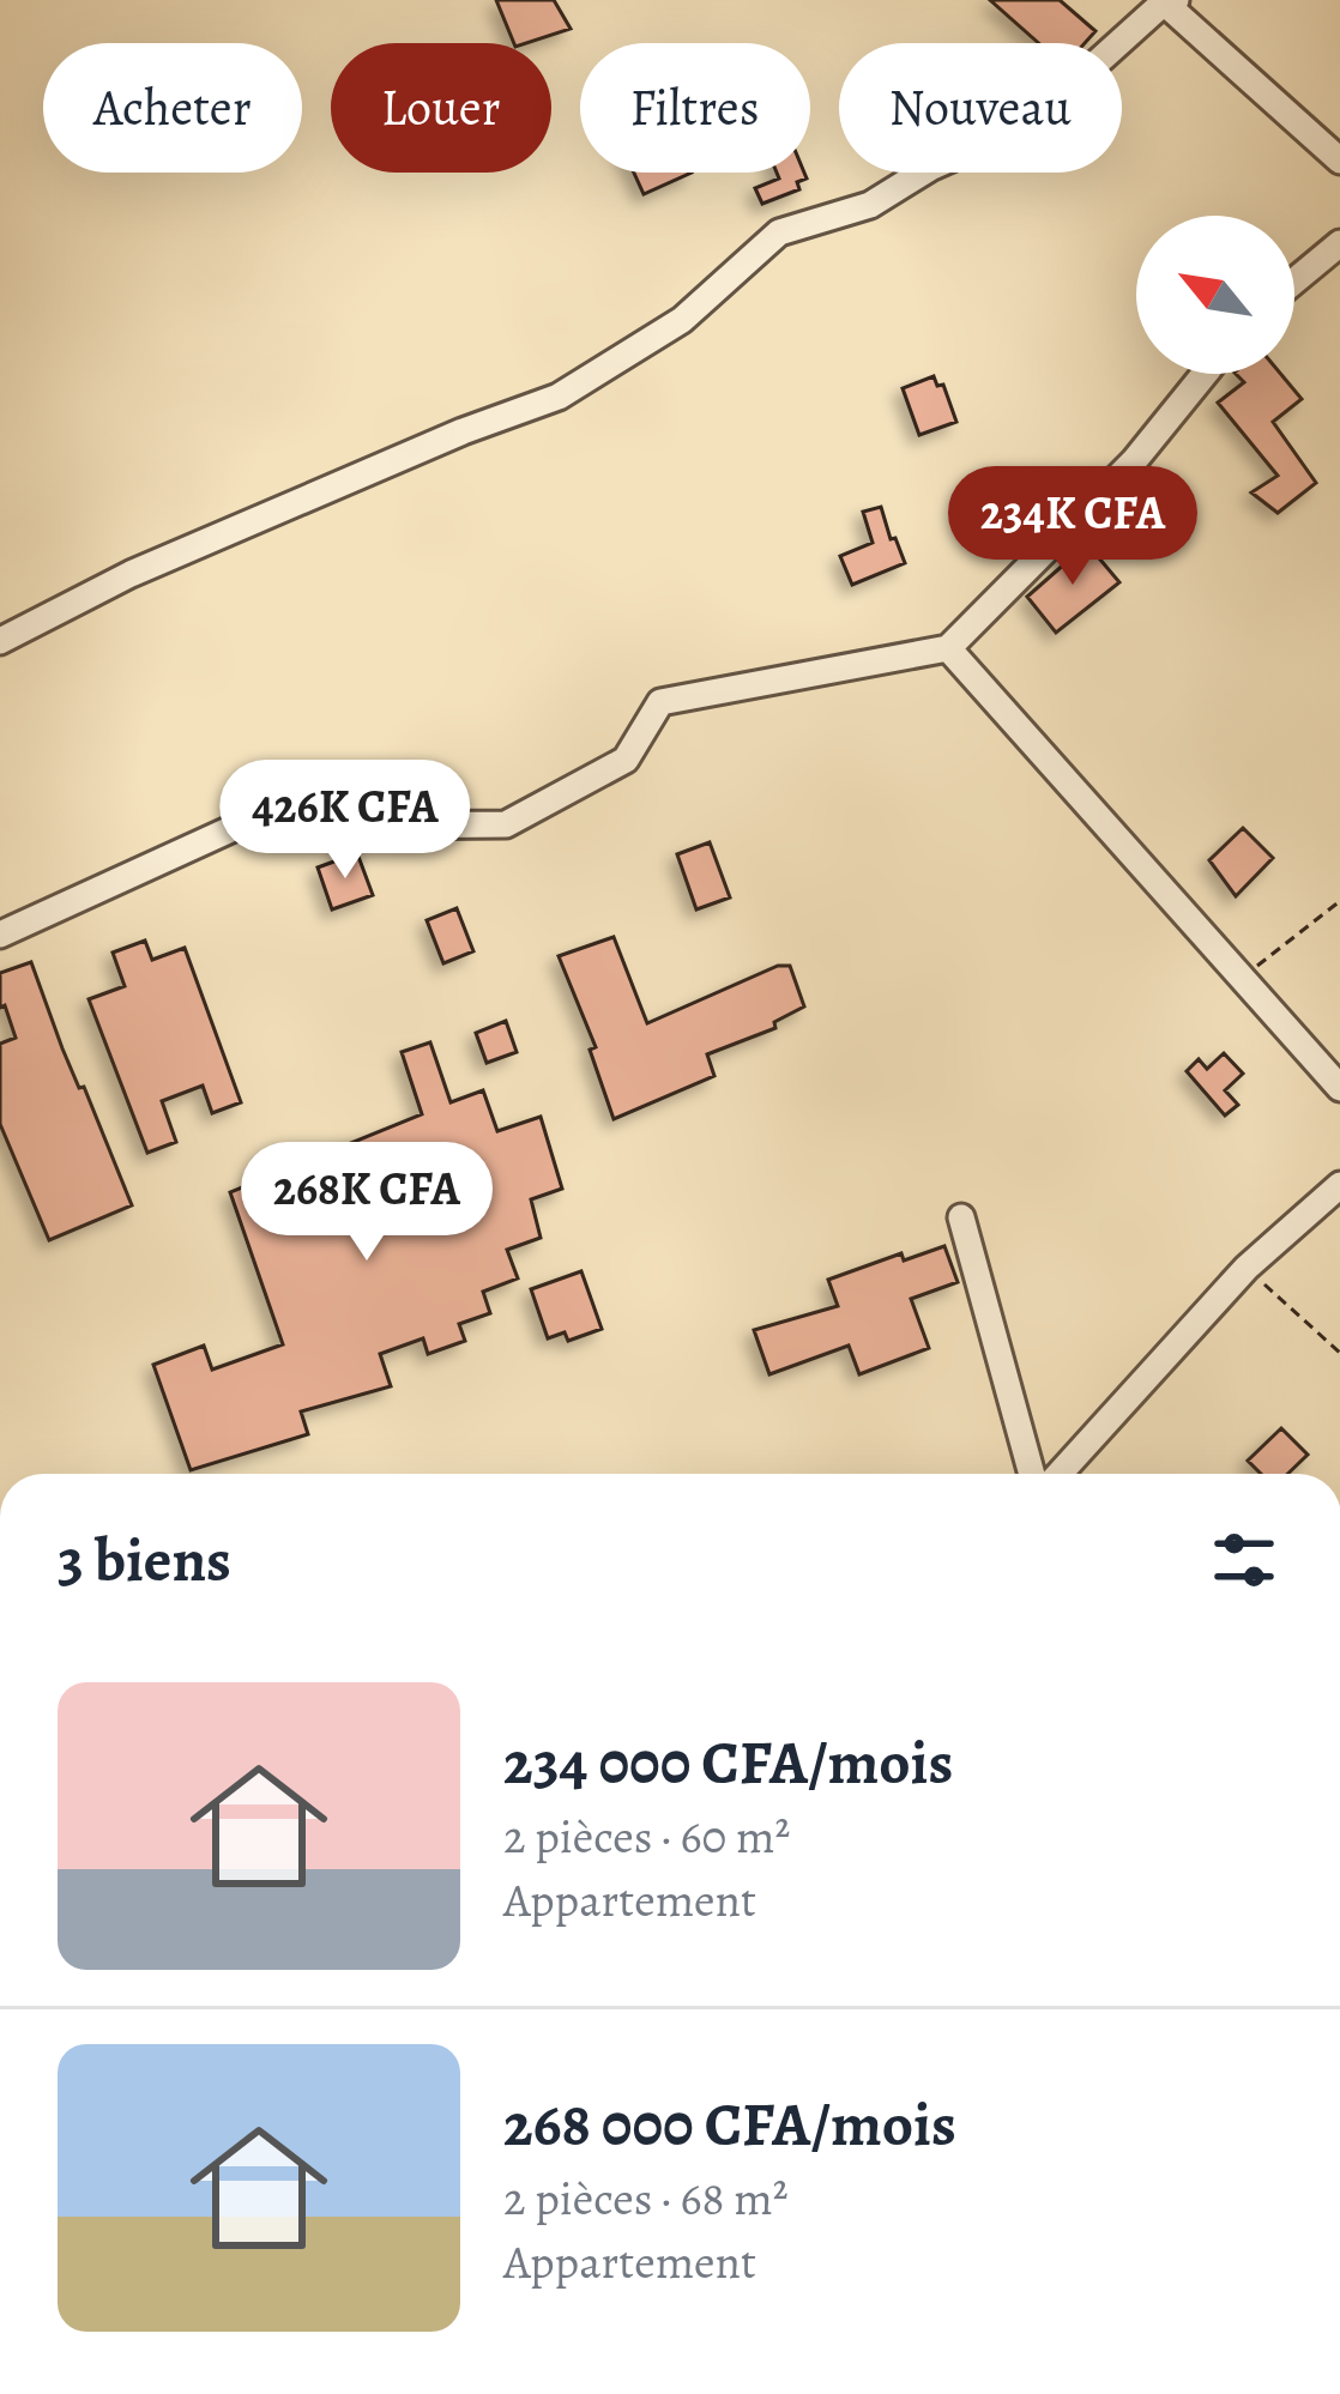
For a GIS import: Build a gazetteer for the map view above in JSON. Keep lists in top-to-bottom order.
{
  "north": "top left",
  "page": {
    "chip": [
      "Acheter",
      "Louer",
      "Filtres",
      "Nouveau"
    ],
    "price": ["234K CFA", "426K CFA", "268K CFA"],
    "heading": "3 biens",
    "list": [
      {
        "name": "234 000 CFA/mois",
        "note": "2 pièces · 60 m² · Appartement"
      },
      {
        "name": "268 000 CFA/mois",
        "note": "2 pièces · 68 m² · Appartement"
      }
    ]
  }
}
